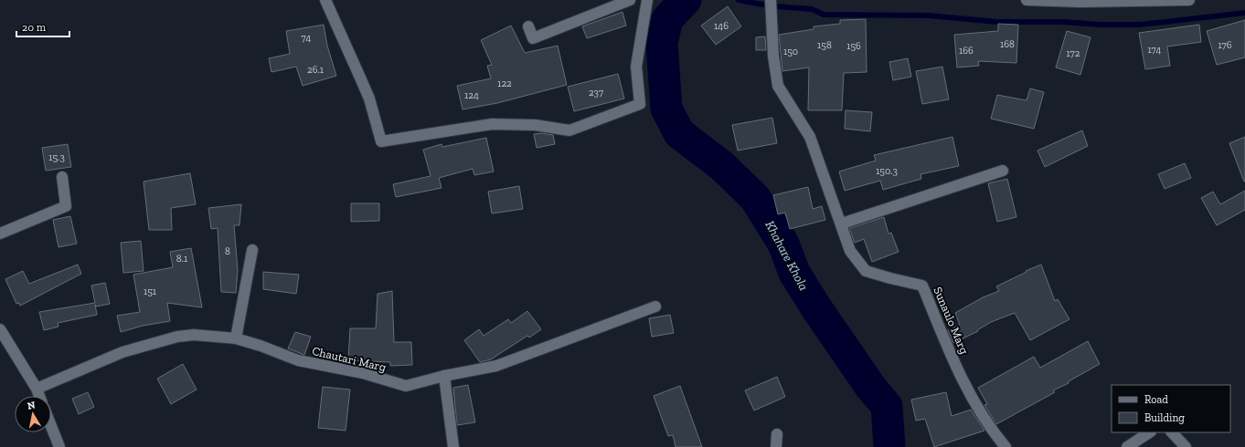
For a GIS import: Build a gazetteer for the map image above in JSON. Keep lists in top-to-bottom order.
{
  "streets": {
    "street": ["Sunaulo Marg", "Chautari Marg"]
  },
  "water": ["Khahare Khola"],
  "house_numbers": [
    "146",
    "74",
    "168",
    "158",
    "176",
    "156",
    "174",
    "166",
    "150",
    "172",
    "26.1",
    "122",
    "237",
    "124",
    "15.3",
    "150.3",
    "8",
    "8.1",
    "151"
  ],
  "legend": ["Road", "Building"],
  "scale_bar": "20 m",
  "north": "top"
}
